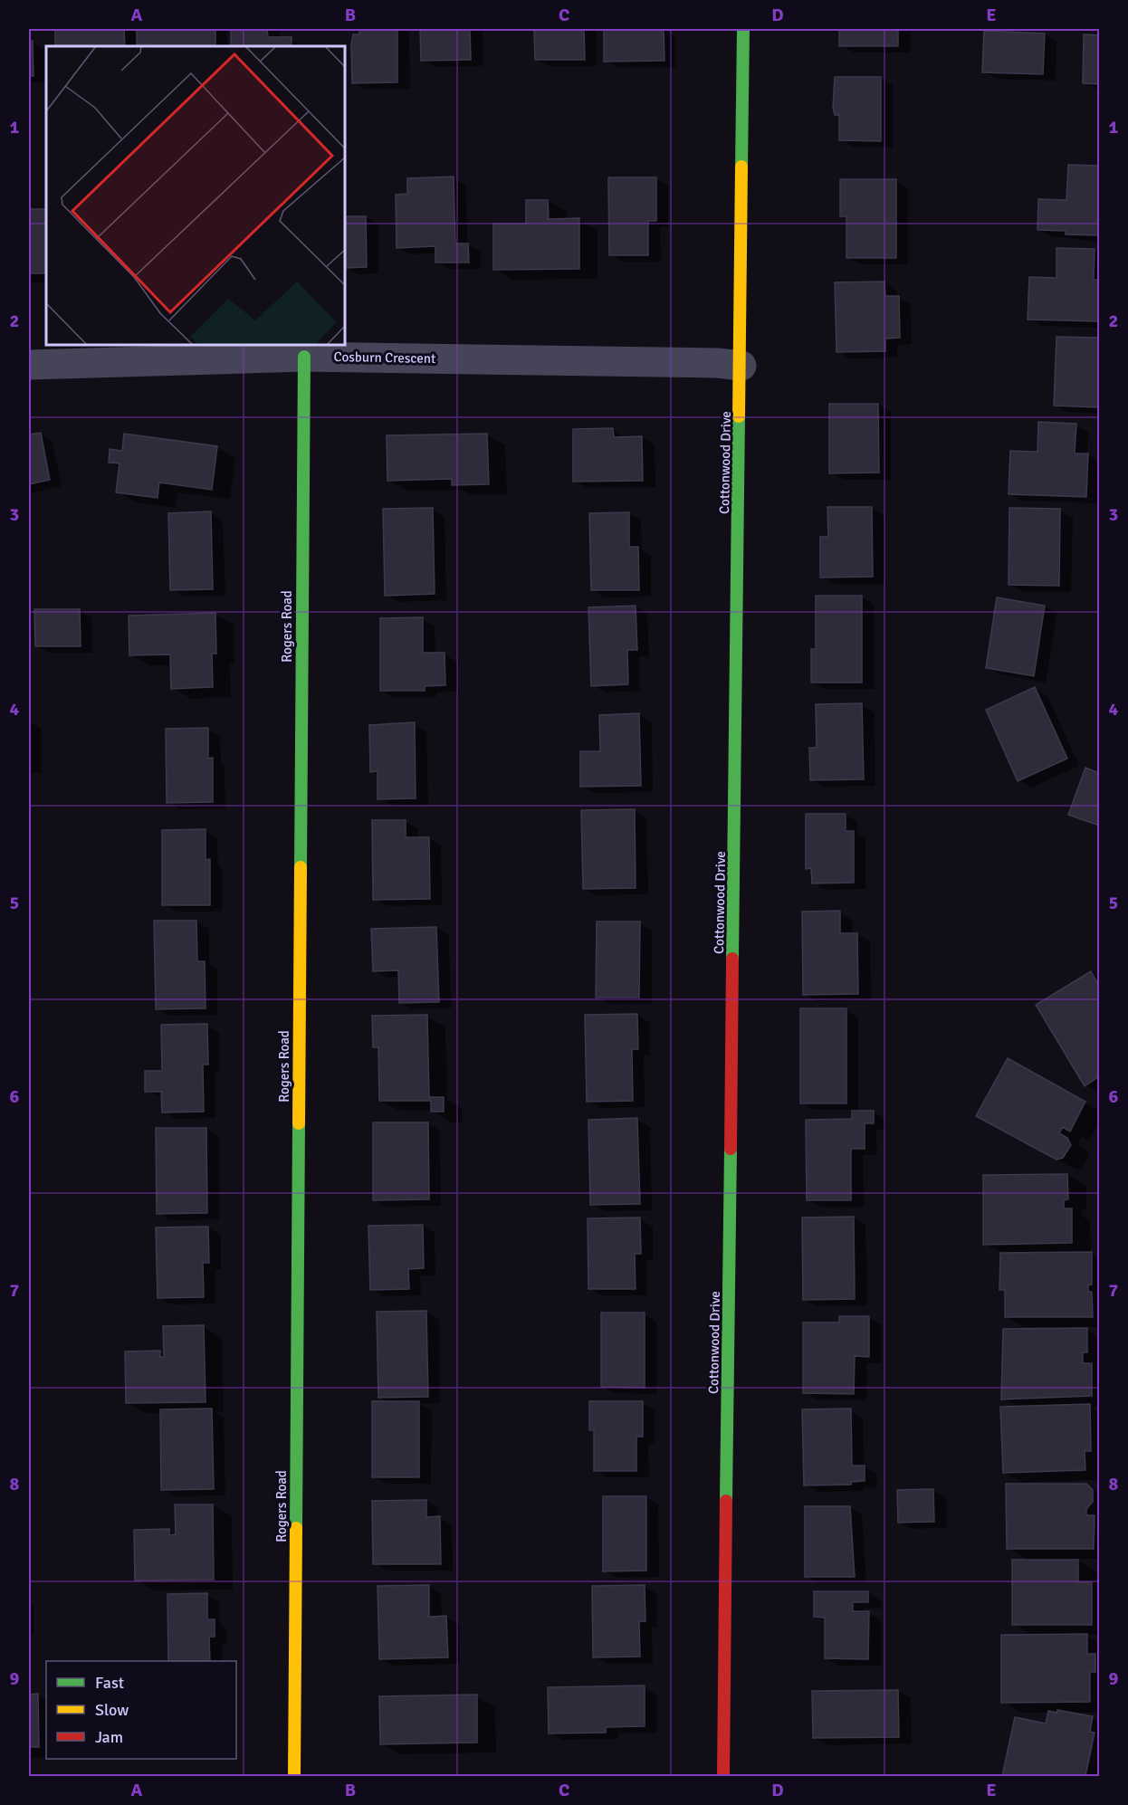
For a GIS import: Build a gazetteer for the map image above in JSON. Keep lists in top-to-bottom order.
{
  "streets": {
    "street": ["Cosburn Crescent", "Cottonwood Drive", "Rogers Road"]
  },
  "crossings": [
    ["Cosburn Crescent", "Cottonwood Drive"],
    ["Cosburn Crescent", "Rogers Road"]
  ],
  "legend": ["Fast", "Slow", "Jam"],
  "grid": {
    "columns": [
      "A",
      "B",
      "C",
      "D",
      "E"
    ],
    "rows": [
      "1",
      "2",
      "3",
      "4",
      "5",
      "6",
      "7",
      "8",
      "9"
    ]
  }
}
